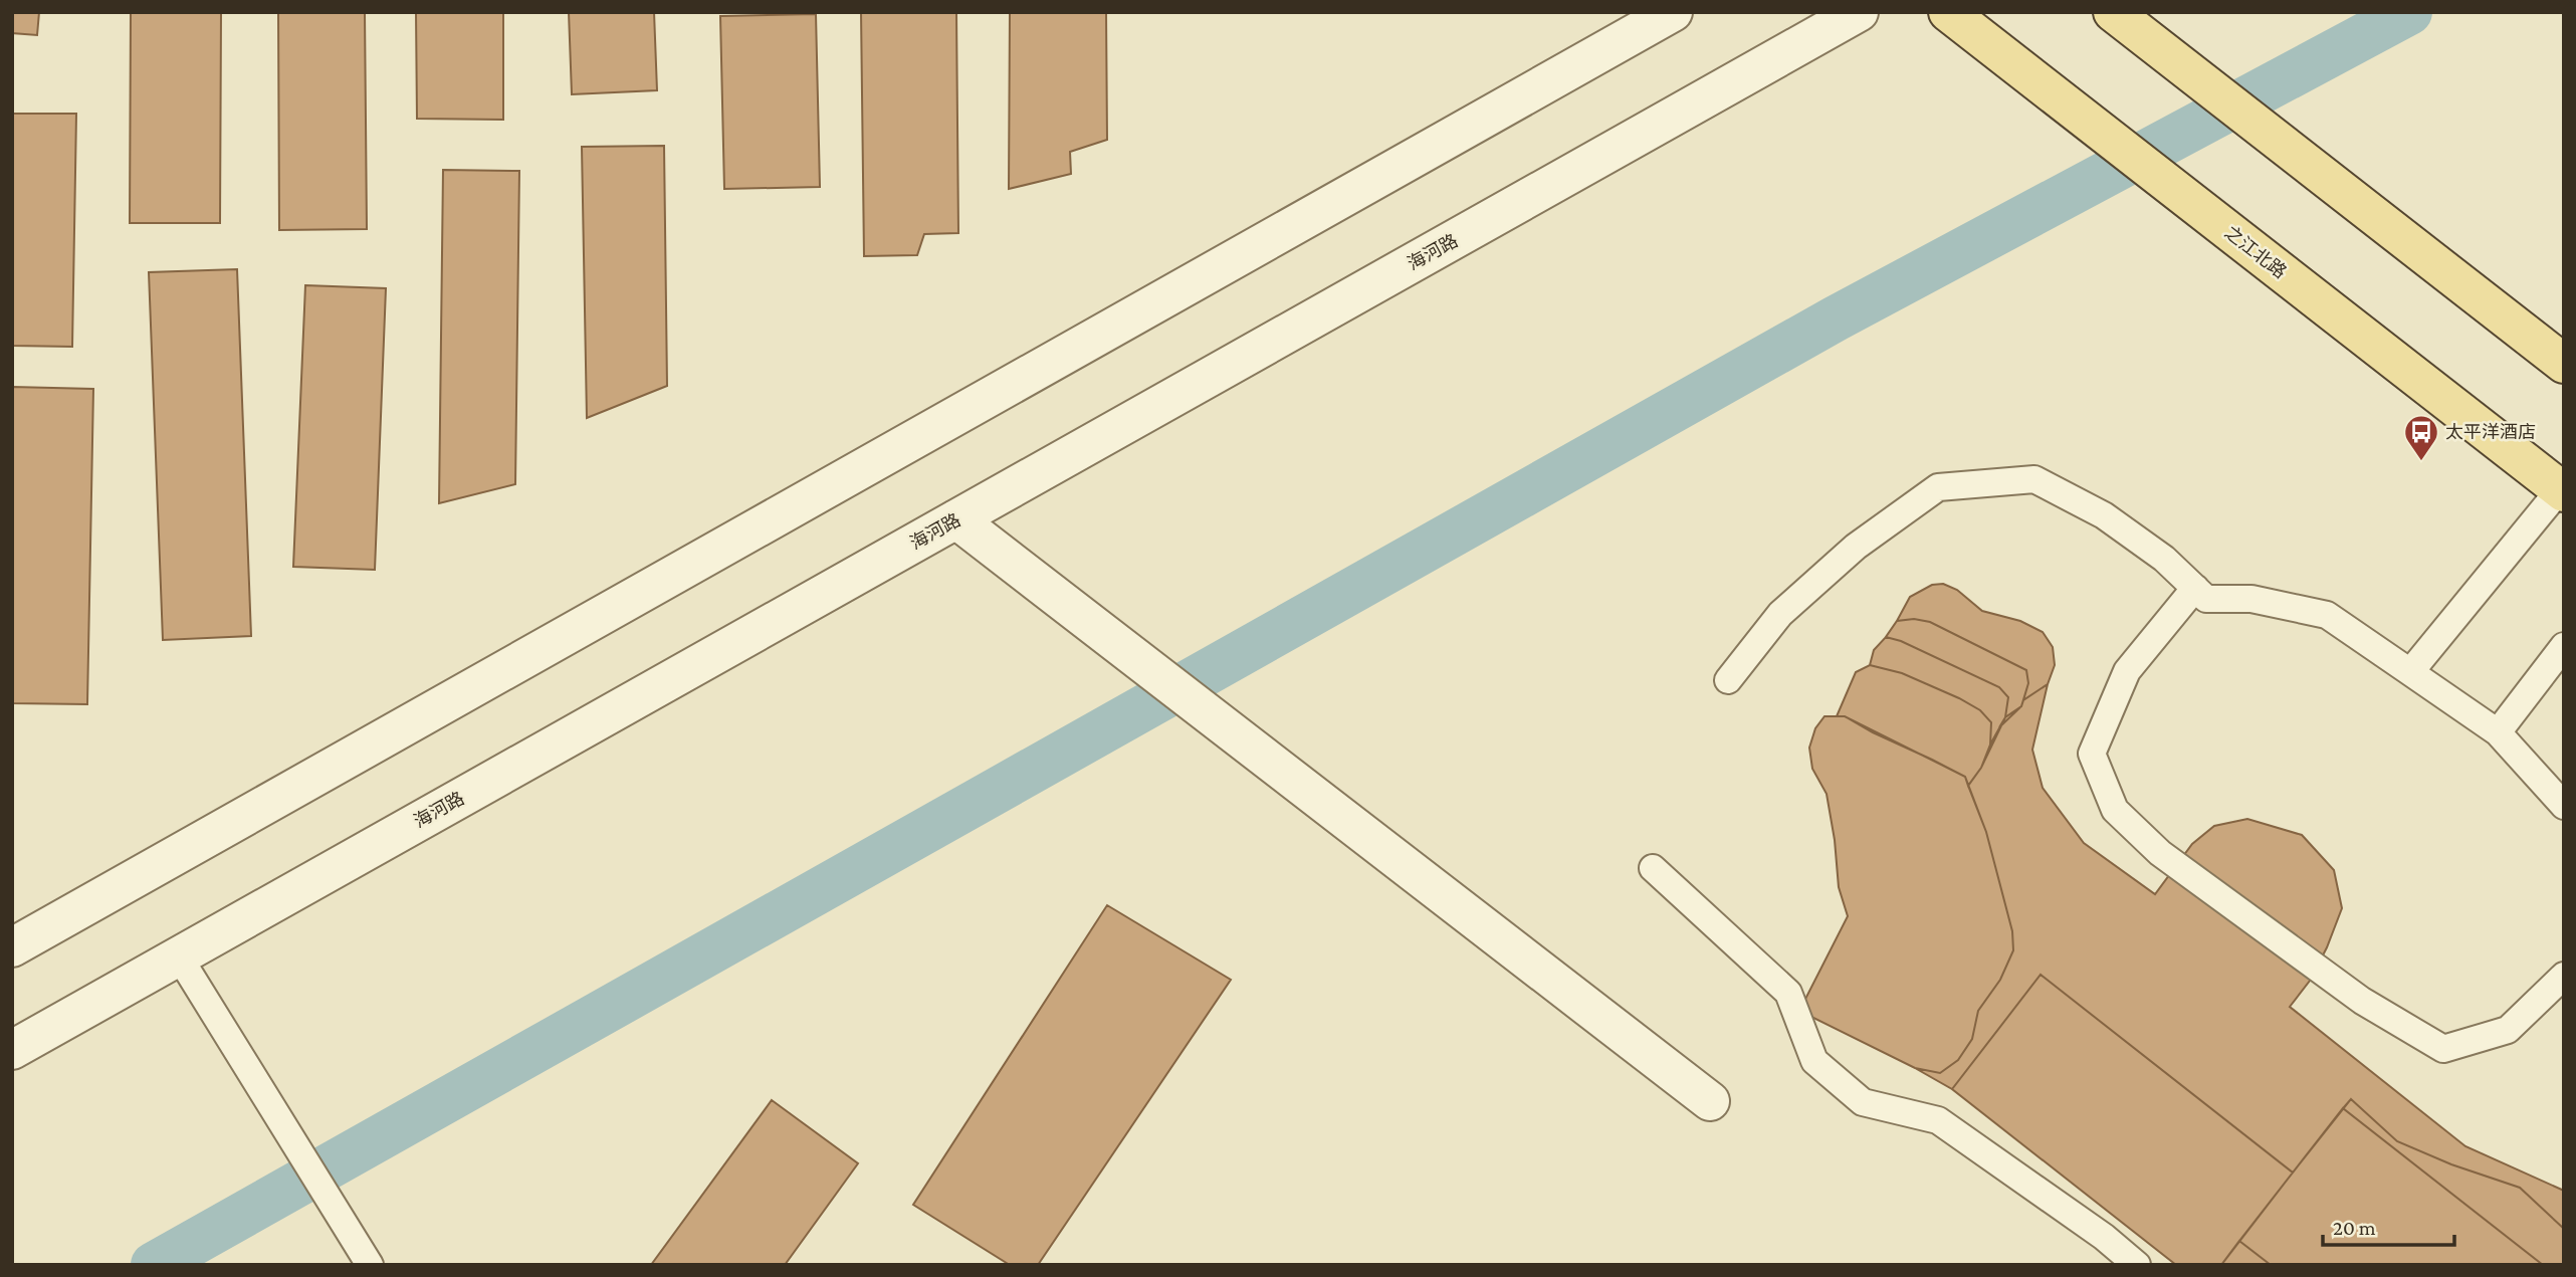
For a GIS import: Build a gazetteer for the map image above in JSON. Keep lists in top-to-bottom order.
{
  "streets": {
    "main road": ["之江北路"],
    "street": ["海河路"]
  },
  "places": {
    "bus stop": ["太平洋酒店"]
  },
  "scale_bar": "20 m"
}
